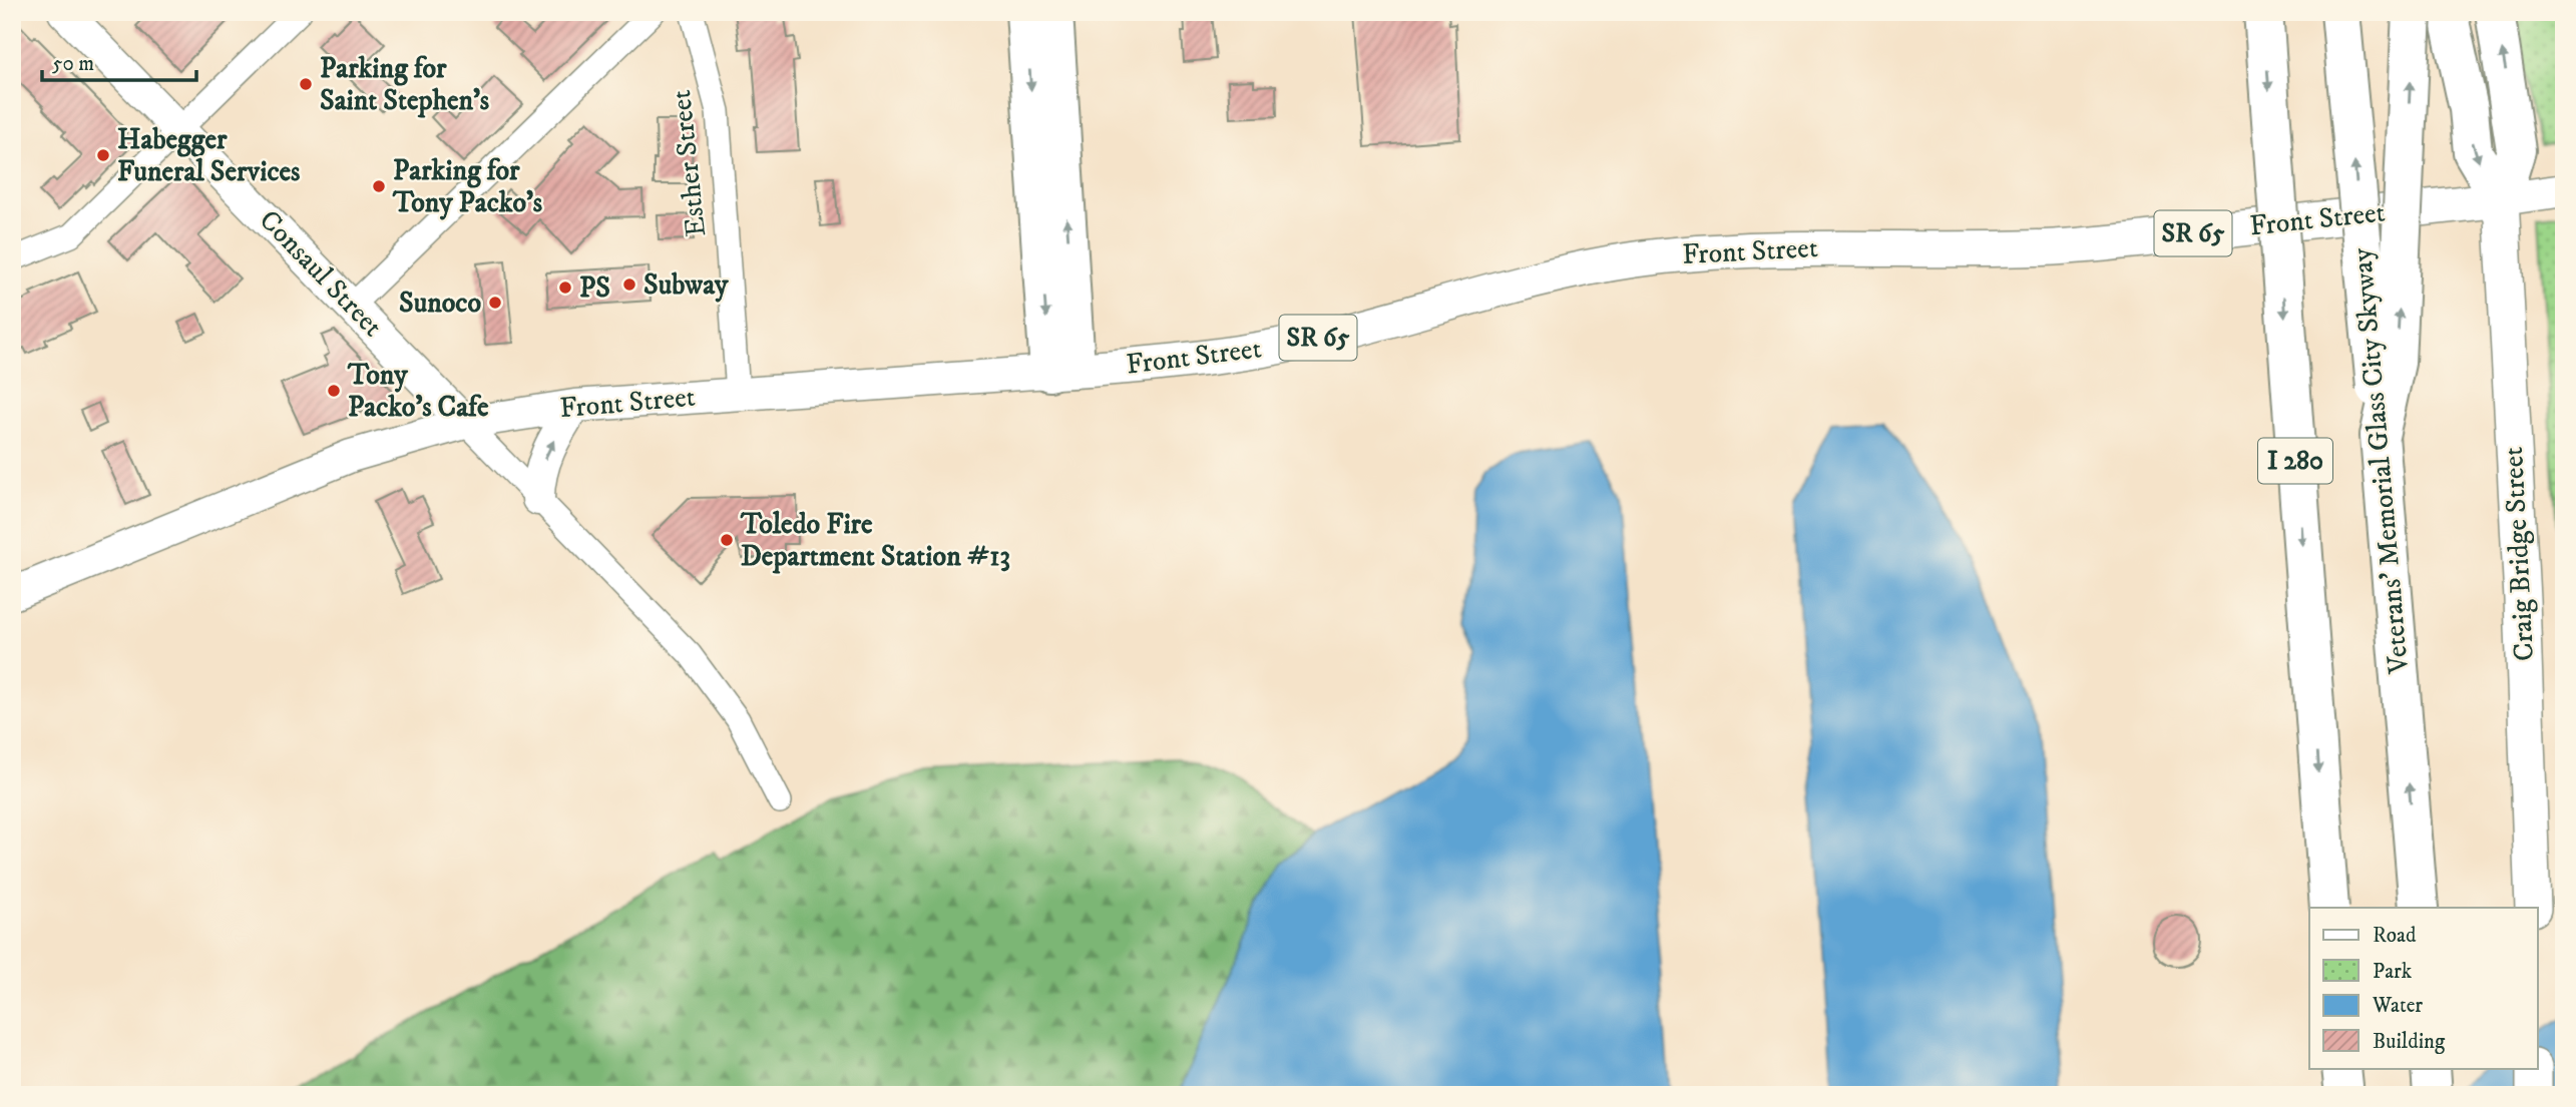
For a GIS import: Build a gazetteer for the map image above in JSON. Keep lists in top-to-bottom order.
{
  "streets": {
    "highway": ["I 280", "Veterans' Memorial Glass City Skyway"],
    "main road": ["Front Street", "SR 65", "Craig Bridge Street"],
    "street": ["Esther Street", "Consaul Street"]
  },
  "crossings": [
    ["Esther Street", "Front Street"],
    ["Front Street", "Consaul Street"],
    ["Front Street", "Craig Bridge Street"]
  ],
  "places": [
    "Parking for Saint Stephen's",
    "Habegger Funeral Services",
    "Parking for Tony Packo's",
    "Subway",
    "PS",
    "Sunoco",
    "Tony Packo's Cafe",
    "Toledo Fire Department Station #13"
  ],
  "legend": [
    "Road",
    "Park",
    "Water",
    "Building"
  ],
  "scale_bar": "50 m"
}
